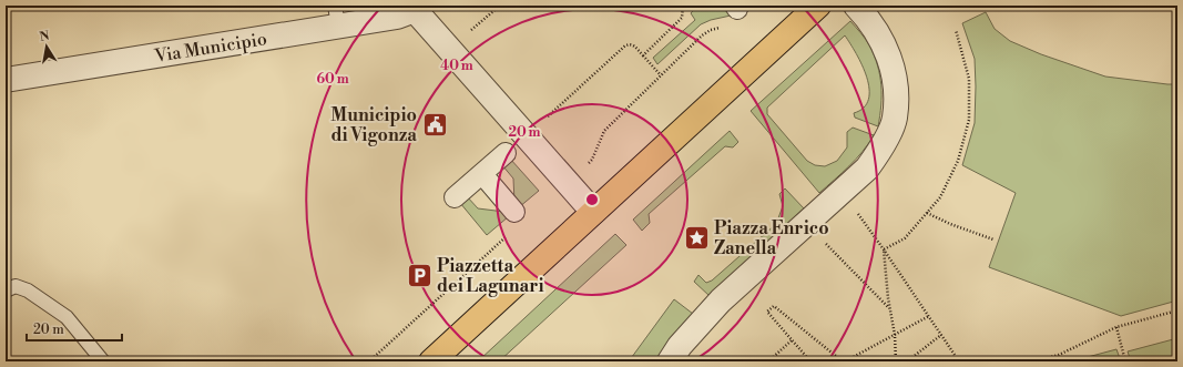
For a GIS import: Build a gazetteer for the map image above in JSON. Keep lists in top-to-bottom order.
{
  "streets": {
    "street": ["Via Municipio"]
  },
  "places": {
    "public building": ["Municipio di Vigonza"],
    "place": ["Piazza Enrico Zanella"],
    "parking": ["Piazzetta dei Lagunari"]
  },
  "scale_bar": "20 m",
  "north": "top",
  "rings": ["40 m", "60 m", "20 m"]
}
